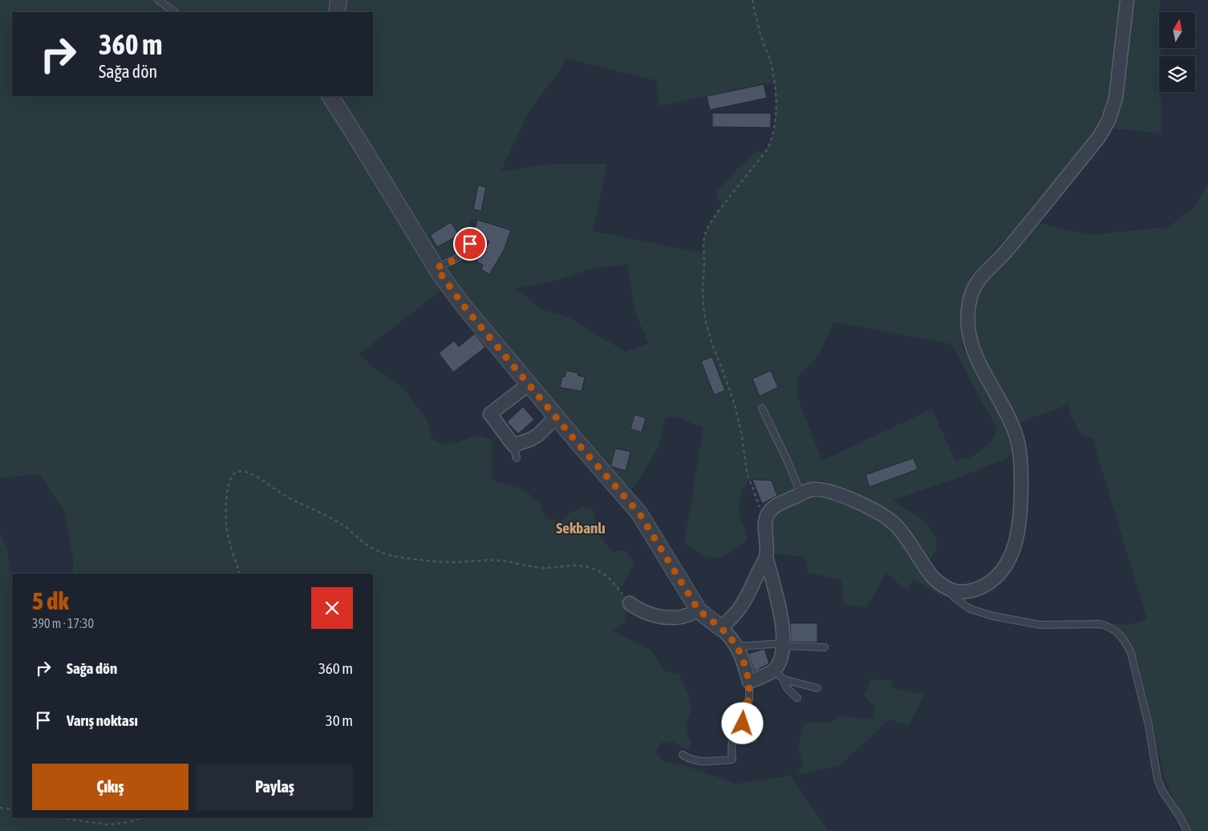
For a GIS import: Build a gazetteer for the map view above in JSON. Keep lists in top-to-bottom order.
{
  "districts": ["Sekbanlı"],
  "north": "top",
  "page": {
    "turn": ["360 m", "Sağa dön"],
    "heading": ["5 dk", "390 m · 17:30"],
    "list": [
      {
        "name": "Sağa dön",
        "value": "360 m"
      },
      {
        "name": "Varış noktası",
        "value": "30 m"
      }
    ],
    "buttons": ["Çıkış", "Paylaş"]
  }
}
